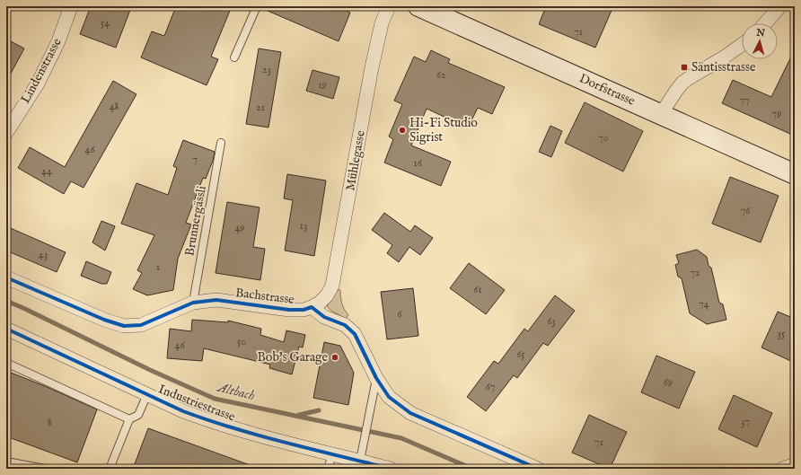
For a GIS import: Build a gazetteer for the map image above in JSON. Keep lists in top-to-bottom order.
{
  "streets": {
    "main road": ["Dorfstrasse"],
    "street": [
      "Lindenstrasse",
      "Mühlegasse",
      "Bachstrasse",
      "Industriestrasse"
    ],
    "lane": ["Brunnergässli"]
  },
  "crossings": [
    ["Mühlegasse", "Bachstrasse"],
    ["Brunnergässli", "Bachstrasse"]
  ],
  "water": ["Altbach"],
  "places": {
    "transit": ["Säntisstrasse"],
    "other": ["Hi-Fi Studio Sigrist", "Bob's Garage"]
  },
  "house_numbers": [
    "54",
    "71",
    "23",
    "62",
    "19",
    "77",
    "48",
    "21",
    "79",
    "70",
    "46",
    "7",
    "16",
    "44",
    "76",
    "13",
    "49",
    "43",
    "1",
    "72",
    "61",
    "74",
    "6",
    "63",
    "35",
    "50",
    "46",
    "65",
    "69",
    "67",
    "37",
    "8",
    "71"
  ],
  "north": "top"
}
